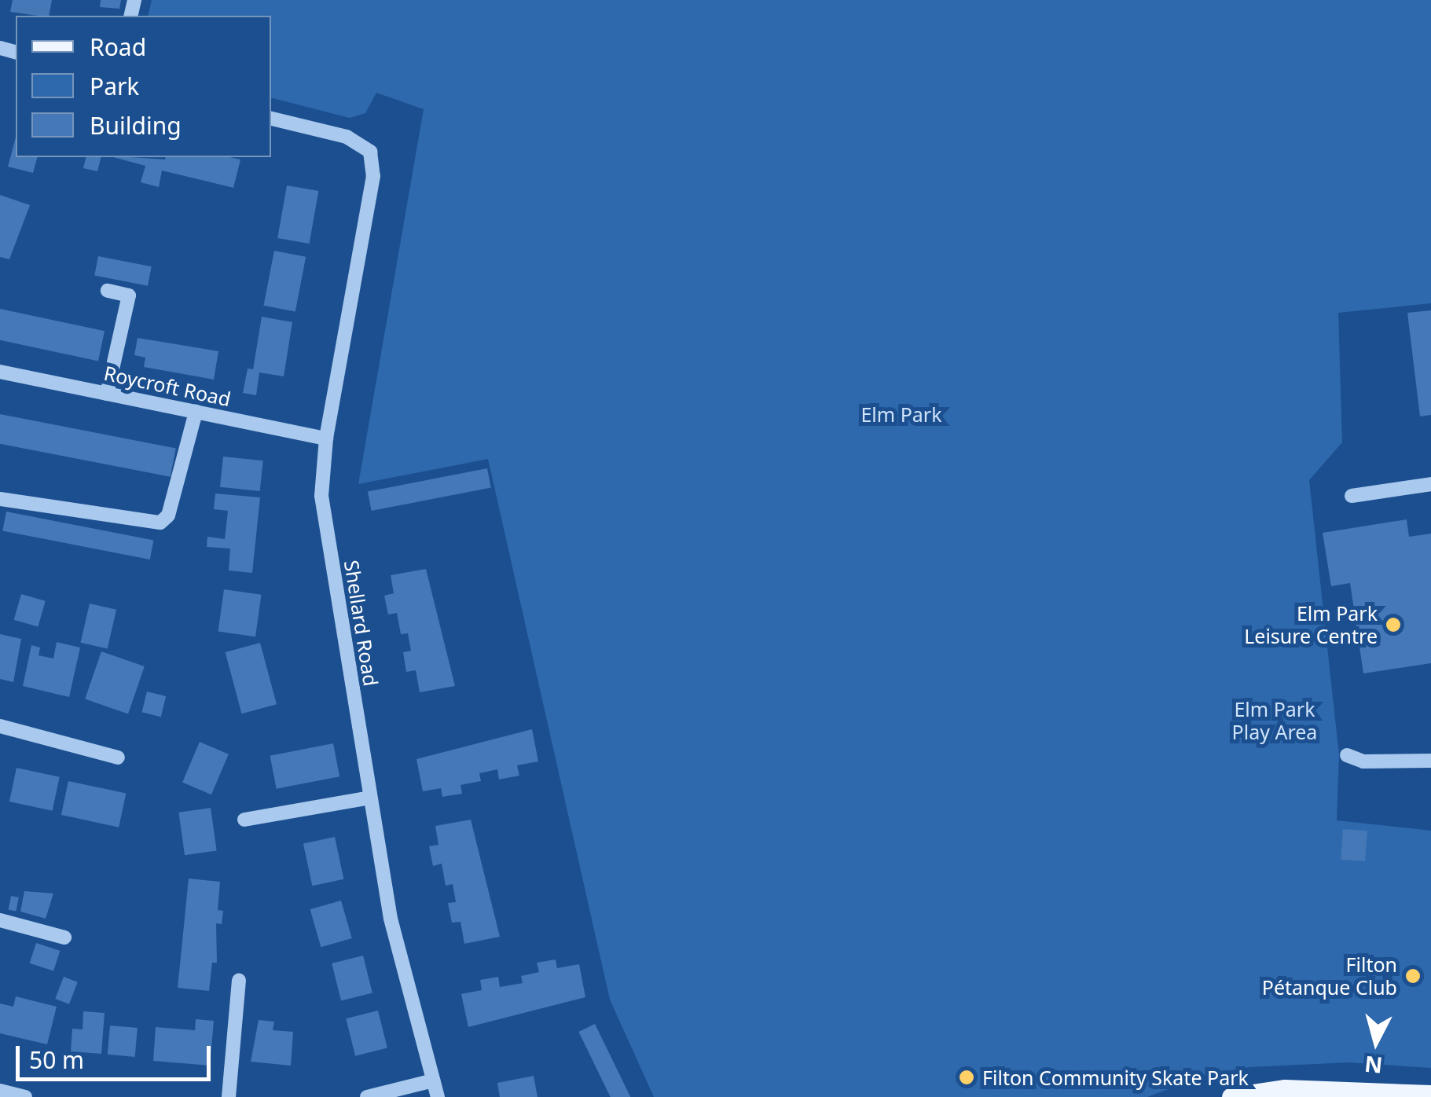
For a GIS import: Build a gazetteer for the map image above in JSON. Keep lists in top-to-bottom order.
{
  "streets": {
    "street": ["Roycroft Road", "Shellard Road"]
  },
  "crossings": [
    ["Roycroft Road", "Shellard Road"]
  ],
  "parks": ["Elm Park", "Elm Park Play Area"],
  "places": ["Elm Park Leisure Centre", "Filton Pétanque Club", "Filton Community Skate Park"],
  "legend": ["Road", "Park", "Building"],
  "scale_bar": "50 m",
  "north": "bottom"
}
